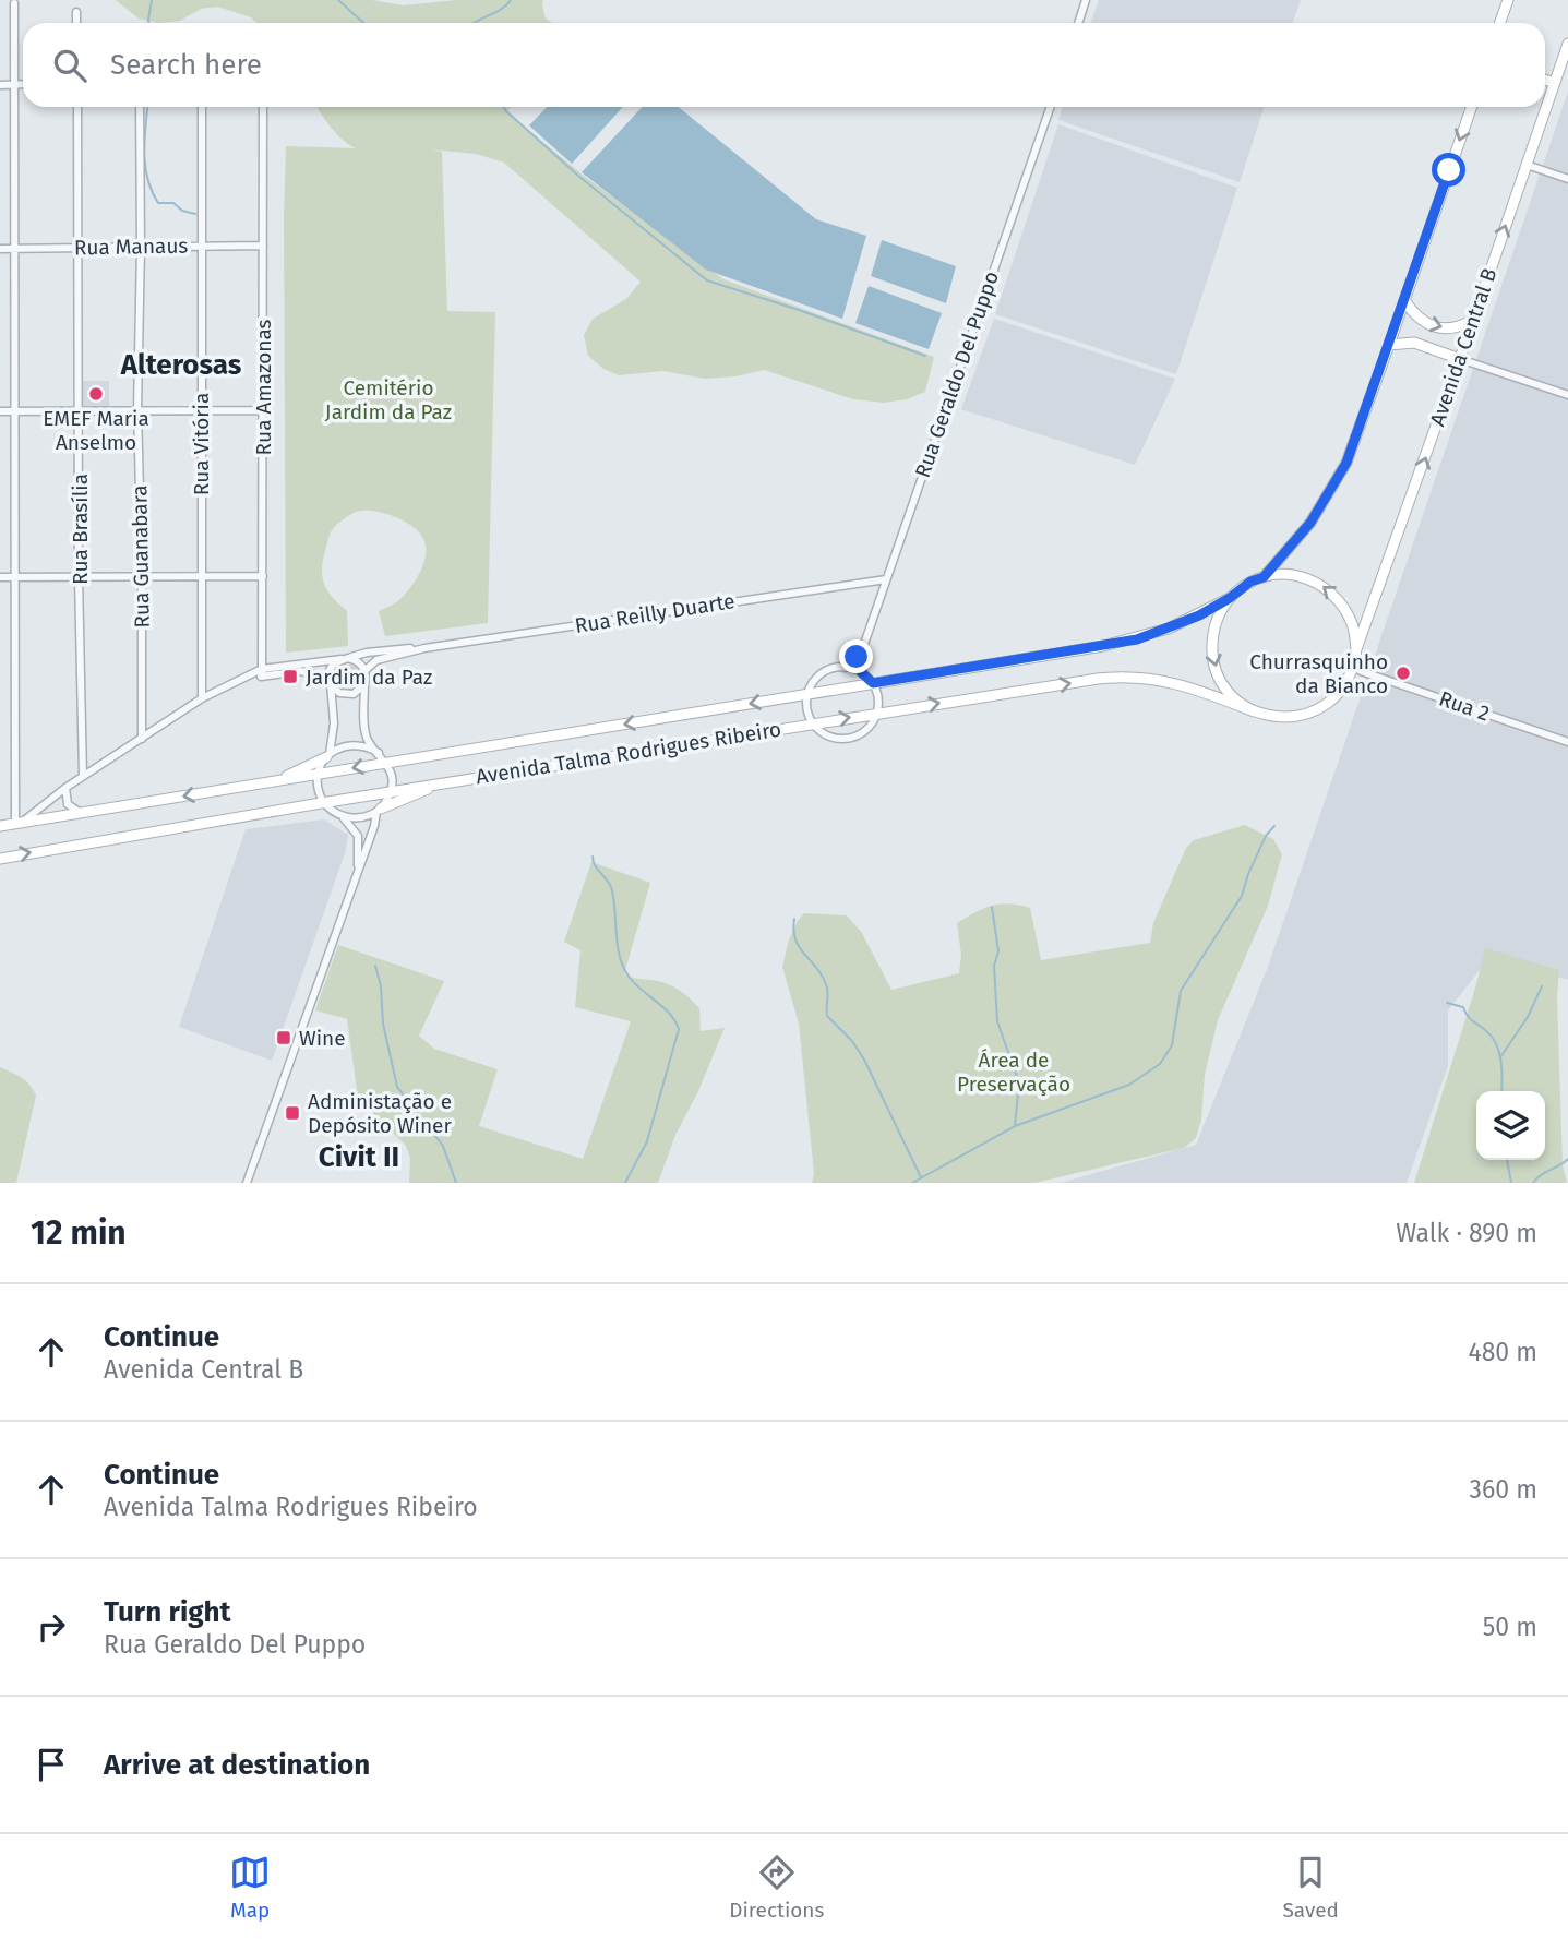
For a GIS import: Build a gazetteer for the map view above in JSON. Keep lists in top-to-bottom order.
{
  "streets": {
    "main road": ["Avenida Central B", "Avenida Talma Rodrigues Ribeiro"],
    "street": [
      "Rua Manaus",
      "Rua Geraldo Del Puppo",
      "Rua Amazonas",
      "Rua Vitória",
      "Rua Brasília",
      "Rua Guanabara",
      "Rua Reilly Duarte",
      "Rua 2"
    ]
  },
  "crossings": [
    ["Rua Manaus", "Rua Amazonas"],
    ["Rua Manaus", "Rua Vitória"],
    ["Rua Manaus", "Rua Brasília"],
    ["Rua Manaus", "Rua Guanabara"],
    ["Avenida Central B", "Avenida Talma Rodrigues Ribeiro"],
    ["Rua Geraldo Del Puppo", "Rua Reilly Duarte"],
    ["Rua Geraldo Del Puppo", "Avenida Talma Rodrigues Ribeiro"],
    ["Rua Amazonas", "Rua Reilly Duarte"],
    ["Rua Vitória", "Rua Reilly Duarte"],
    ["Rua Brasília", "Rua Reilly Duarte"],
    ["Rua Guanabara", "Rua Reilly Duarte"],
    ["Rua Reilly Duarte", "Avenida Talma Rodrigues Ribeiro"]
  ],
  "districts": ["Alterosas", "Civit II"],
  "parks": ["Cemitério Jardim da Paz", "Área de Preservação"],
  "places": {
    "other": ["EMEF Maria Anselmo", "Churrasquinho da Bianco"],
    "transit": ["Jardim da Paz", "Wine", "Administação e Depósito Winer"]
  },
  "page": {
    "search": "Search here",
    "heading": ["12 min", "Walk · 890 m"],
    "list": [
      ["Continue", "Avenida Central B", "480 m"],
      ["Continue", "Avenida Talma Rodrigues Ribeiro", "360 m"],
      ["Turn right", "Rua Geraldo Del Puppo", "50 m"],
      "Arrive at destination"
    ],
    "nav": ["Map", "Directions", "Saved"]
  }
}
